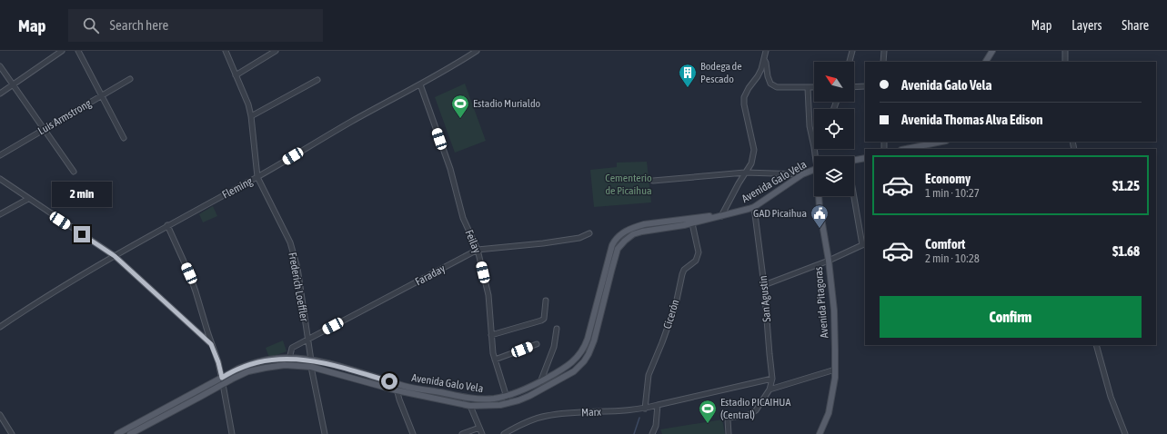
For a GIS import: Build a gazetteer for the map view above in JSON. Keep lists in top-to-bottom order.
{
  "streets": {
    "main road": ["Avenida Galo Vela", "Avenida Pitagoras"],
    "street": [
      "Luis Armstrong",
      "Fleming",
      "Feilay",
      "Faraday",
      "Frederich Loeffler",
      "San Agustin",
      "Cicerón",
      "Marx"
    ]
  },
  "crossings": [
    ["Avenida Galo Vela", "Feilay"],
    ["Avenida Galo Vela", "Faraday"],
    ["Avenida Galo Vela", "Frederich Loeffler"],
    ["Avenida Galo Vela", "San Agustin"],
    ["Avenida Galo Vela", "Cicerón"],
    ["Fleming", "Feilay"],
    ["Fleming", "Frederich Loeffler"],
    ["Feilay", "Faraday"],
    ["Faraday", "Frederich Loeffler"],
    ["San Agustin", "Marx"],
    ["Cicerón", "Marx"]
  ],
  "parks": ["Cementerio de Picaihua"],
  "places": {
    "building": ["Bodega de Pescado"],
    "sports": ["Estadio Murialdo", "Estadio PICAIHUA (Central)"],
    "public building": ["GAD Picaihua"]
  },
  "north": "top left",
  "page": {
    "header": "Map",
    "search": "Search here",
    "nav": ["Map", "Layers", "Share"],
    "banner": ["Avenida Galo Vela", "Avenida Thomas Alva Edison"],
    "list": [
      {
        "name": "Economy",
        "note": "1 min · 10:27",
        "value": "$1.25"
      },
      {
        "name": "Comfort",
        "note": "2 min · 10:28",
        "value": "$1.68"
      }
    ],
    "bubble": "2 min",
    "buttons": "Confirm"
  }
}
